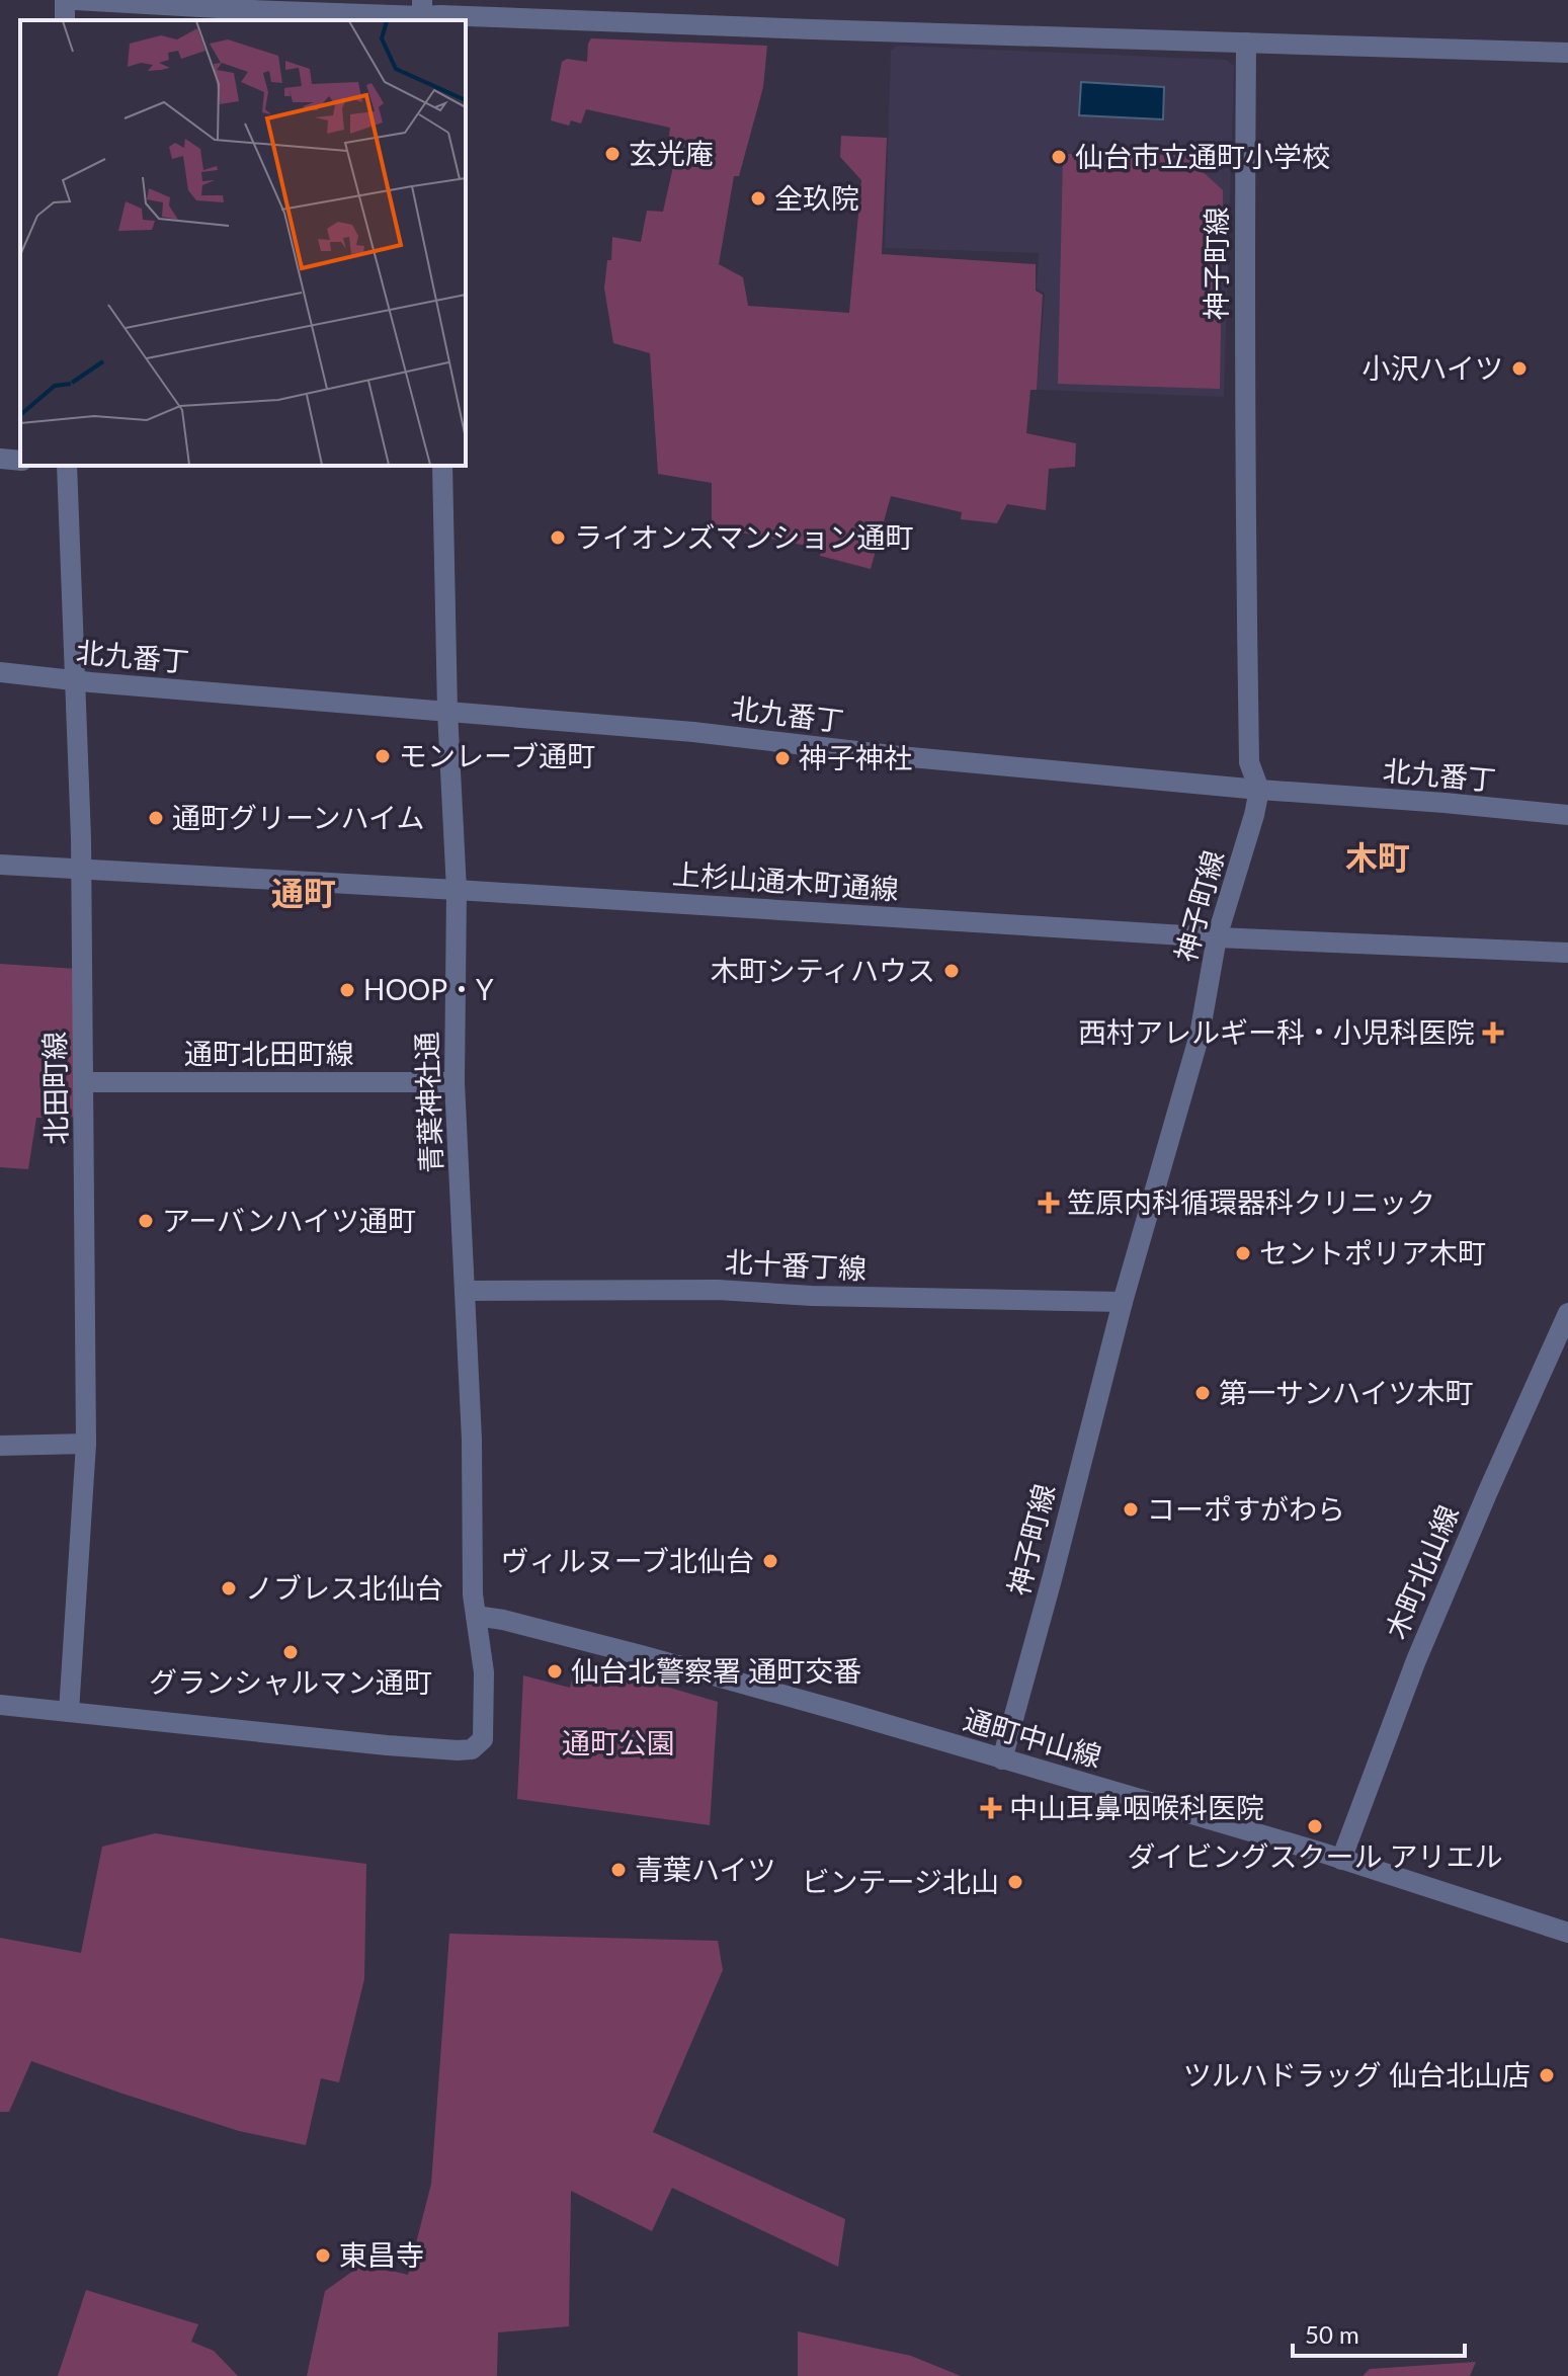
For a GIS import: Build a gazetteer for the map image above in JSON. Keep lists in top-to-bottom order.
{
  "streets": {
    "street": [
      "神子町線",
      "北九番丁",
      "上杉山通木町通線",
      "通町北田町線",
      "北田町線",
      "青葉神社通",
      "北十番丁線",
      "木町北山線",
      "通町中山線"
    ]
  },
  "crossings": [
    ["神子町線", "北九番丁"],
    ["神子町線", "上杉山通木町通線"],
    ["神子町線", "北十番丁線"],
    ["神子町線", "通町中山線"],
    ["北九番丁", "北田町線"],
    ["北九番丁", "青葉神社通"],
    ["上杉山通木町通線", "北田町線"],
    ["上杉山通木町通線", "青葉神社通"],
    ["通町北田町線", "北田町線"],
    ["通町北田町線", "青葉神社通"],
    ["北田町線", "青葉神社通"],
    ["青葉神社通", "北十番丁線"],
    ["青葉神社通", "通町中山線"],
    ["木町北山線", "通町中山線"]
  ],
  "districts": ["木町", "通町"],
  "parks": ["通町公園"],
  "places": {
    "other": [
      "玄光庵",
      "仙台市立通町小学校",
      "全玖院",
      "小沢ハイツ",
      "ライオンズマンション通町",
      "モンレーブ通町",
      "神子神社",
      "通町グリーンハイム",
      "木町シティハウス",
      "HOOP・Y",
      "アーバンハイツ通町",
      "セントポリア木町",
      "第一サンハイツ木町",
      "コーポすがわら",
      "ヴィルヌーブ北仙台",
      "ノブレス北仙台",
      "グランシャルマン通町",
      "仙台北警察署 通町交番",
      "ダイビングスクール アリエル",
      "青葉ハイツ",
      "ビンテージ北山",
      "ツルハドラッグ 仙台北山店",
      "東昌寺"
    ],
    "health": ["西村アレルギー科・小児科医院", "笠原内科循環器科クリニック", "中山耳鼻咽喉科医院"]
  },
  "scale_bar": "50 m"
}
